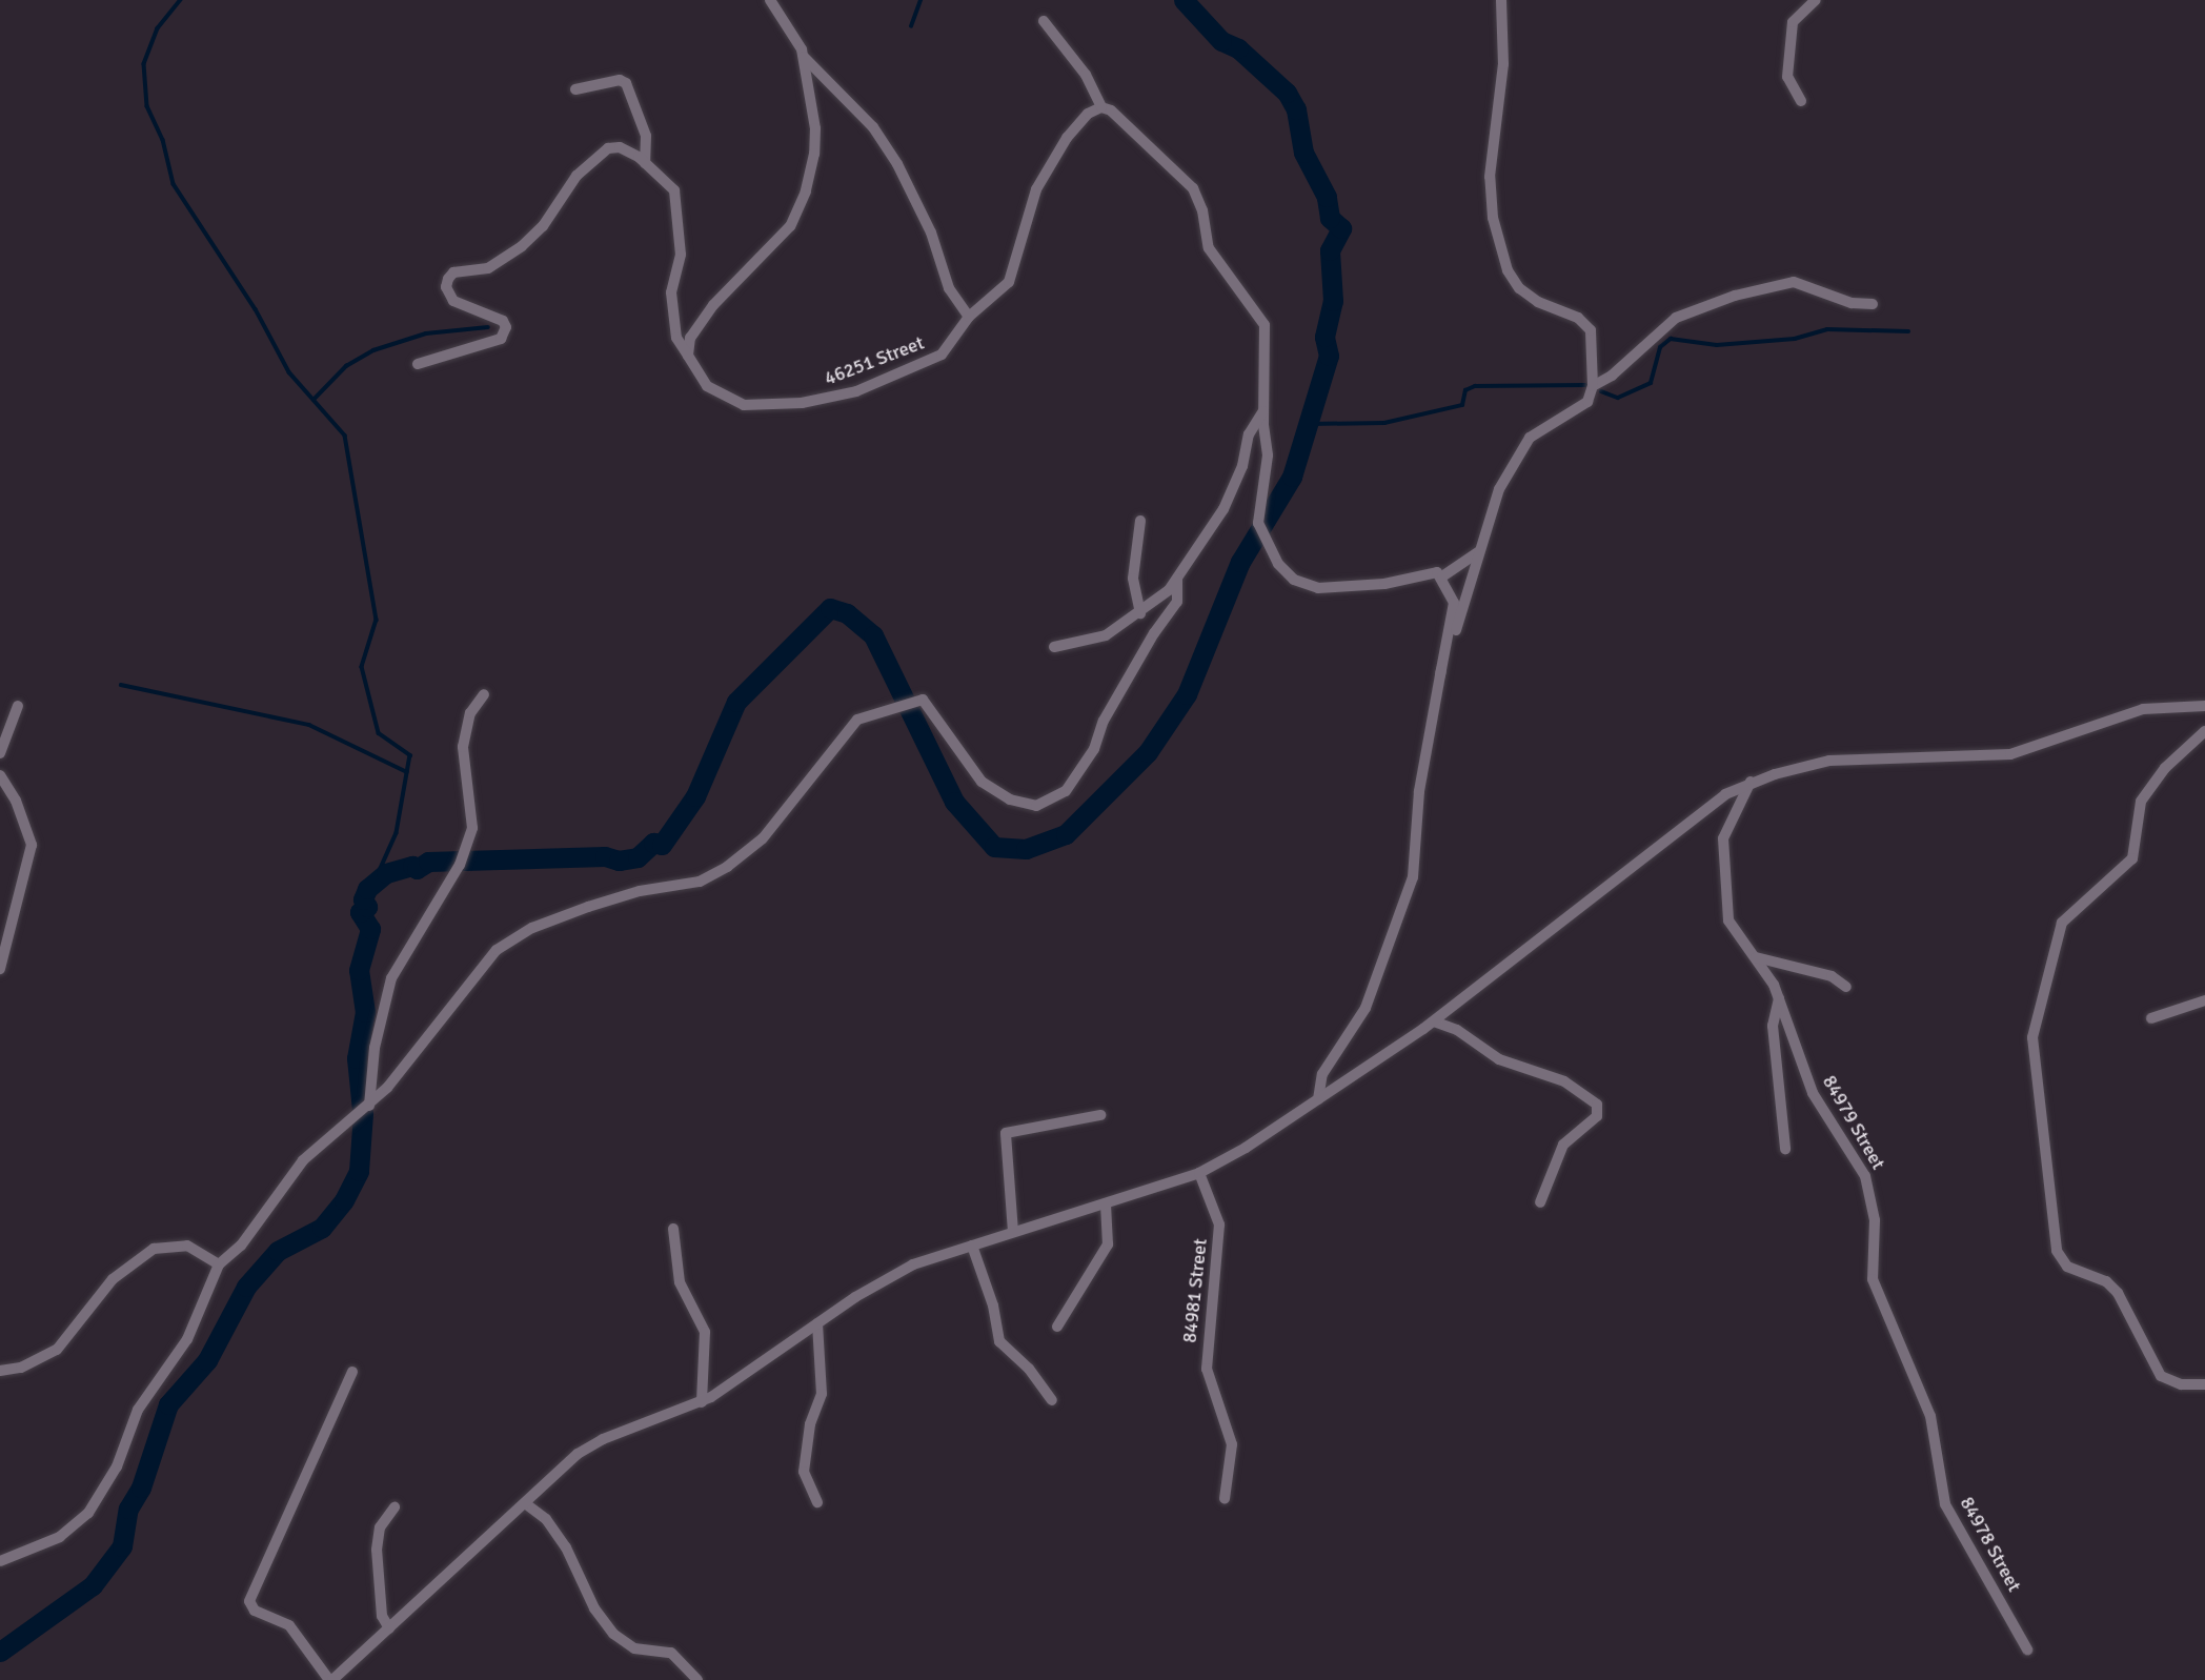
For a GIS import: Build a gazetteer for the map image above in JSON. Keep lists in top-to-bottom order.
{
  "streets": {
    "street": [
      "46251 Street",
      "84979 Street",
      "84981 Street",
      "84978 Street"
    ]
  },
  "crossings": [
    ["84979 Street", "84978 Street"]
  ]
}
